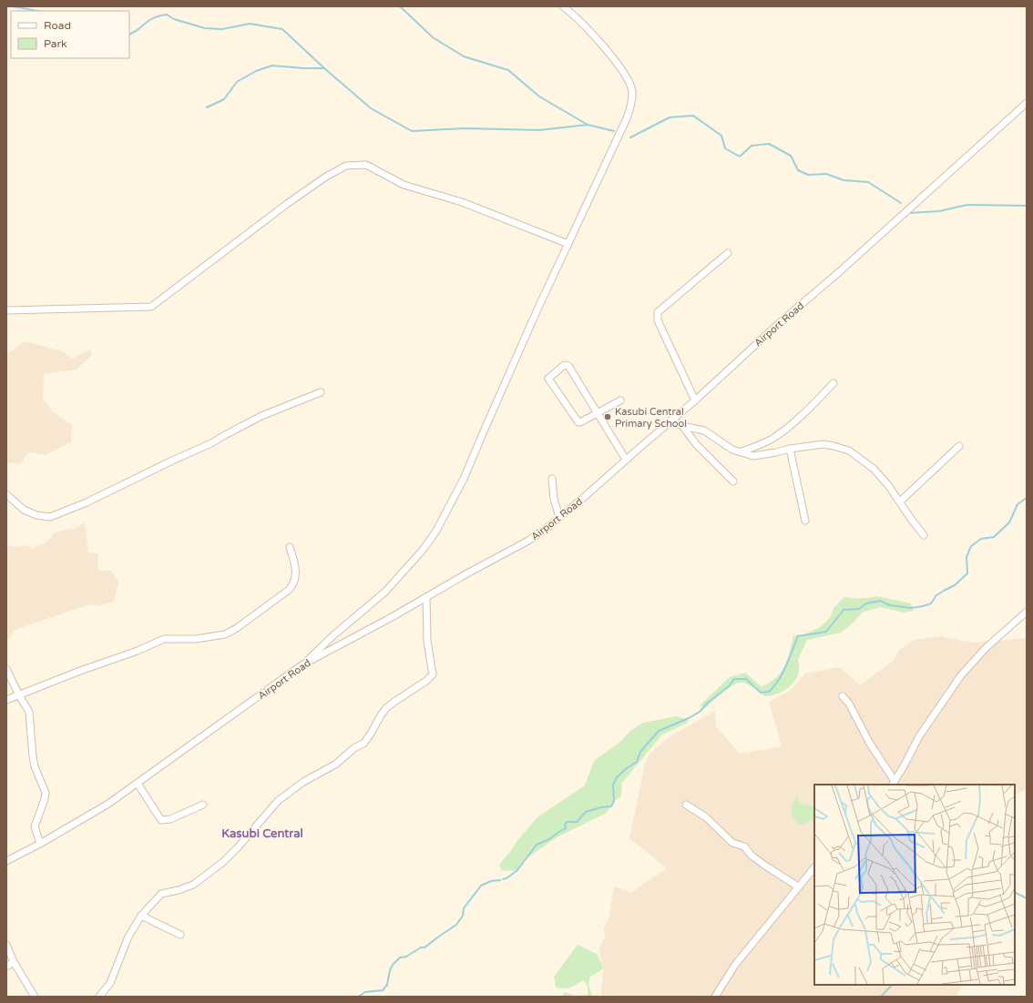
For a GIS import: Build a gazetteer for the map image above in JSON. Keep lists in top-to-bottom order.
{
  "streets": {
    "street": ["Airport Road"]
  },
  "districts": ["Kasubi Central"],
  "places": ["Kasubi Central Primary School"],
  "legend": ["Road", "Park"]
}
